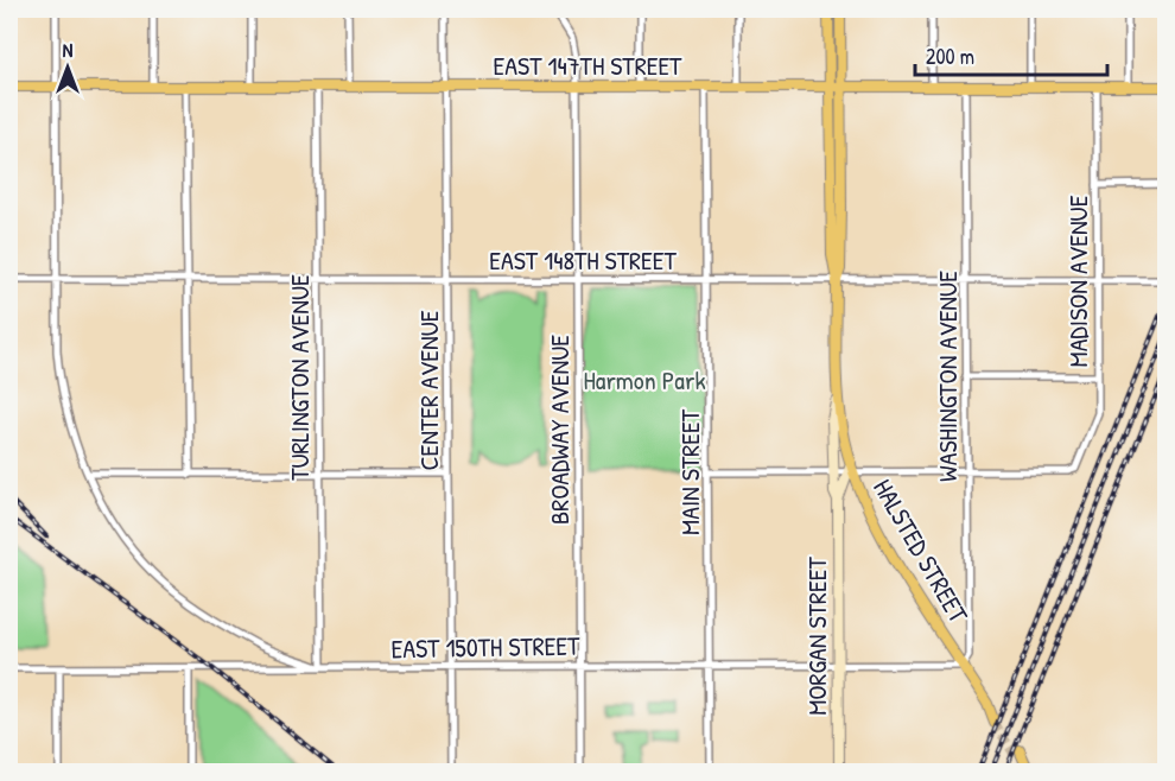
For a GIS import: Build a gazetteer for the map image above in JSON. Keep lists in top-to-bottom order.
{
  "streets": {
    "main road": ["EAST 147TH STREET", "HALSTED STREET"],
    "street": [
      "EAST 148TH STREET",
      "MADISON AVENUE",
      "WASHINGTON AVENUE",
      "TURLINGTON AVENUE",
      "CENTER AVENUE",
      "BROADWAY AVENUE",
      "MAIN STREET",
      "MORGAN STREET",
      "EAST 150TH STREET"
    ]
  },
  "crossings": [
    ["EAST 147TH STREET", "MADISON AVENUE"],
    ["EAST 147TH STREET", "WASHINGTON AVENUE"],
    ["EAST 147TH STREET", "TURLINGTON AVENUE"],
    ["EAST 147TH STREET", "CENTER AVENUE"],
    ["EAST 147TH STREET", "BROADWAY AVENUE"],
    ["EAST 147TH STREET", "MAIN STREET"],
    ["EAST 147TH STREET", "HALSTED STREET"],
    ["EAST 148TH STREET", "MADISON AVENUE"],
    ["EAST 148TH STREET", "WASHINGTON AVENUE"],
    ["EAST 148TH STREET", "TURLINGTON AVENUE"],
    ["EAST 148TH STREET", "CENTER AVENUE"],
    ["EAST 148TH STREET", "BROADWAY AVENUE"],
    ["EAST 148TH STREET", "MAIN STREET"],
    ["EAST 148TH STREET", "HALSTED STREET"],
    ["MADISON AVENUE", "WASHINGTON AVENUE"],
    ["WASHINGTON AVENUE", "HALSTED STREET"],
    ["WASHINGTON AVENUE", "EAST 150TH STREET"],
    ["TURLINGTON AVENUE", "EAST 150TH STREET"],
    ["CENTER AVENUE", "EAST 150TH STREET"],
    ["BROADWAY AVENUE", "EAST 150TH STREET"],
    ["MAIN STREET", "EAST 150TH STREET"],
    ["HALSTED STREET", "MORGAN STREET"],
    ["HALSTED STREET", "EAST 150TH STREET"],
    ["MORGAN STREET", "EAST 150TH STREET"]
  ],
  "parks": ["Harmon Park"],
  "scale_bar": "200 m",
  "north": "top"
}
